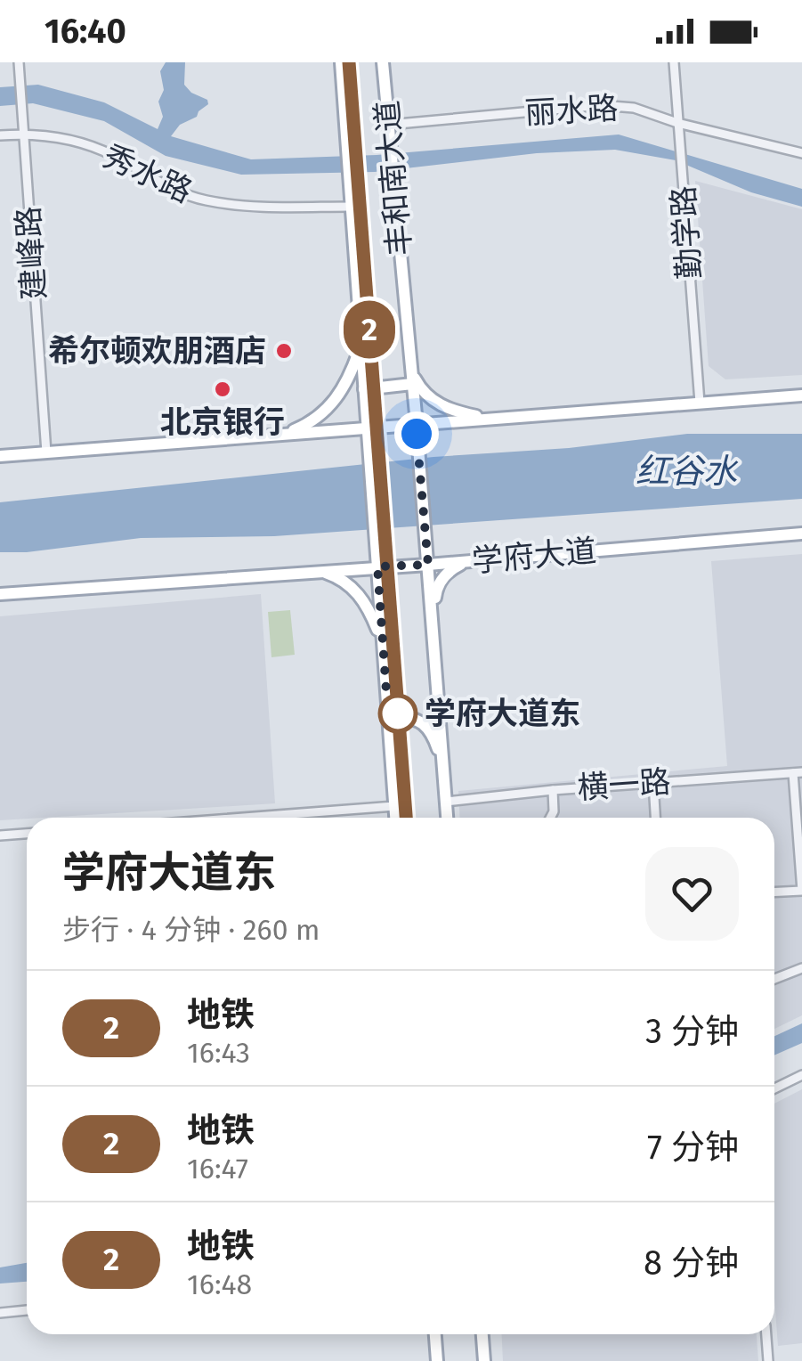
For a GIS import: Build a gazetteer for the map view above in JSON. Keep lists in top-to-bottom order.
{
  "streets": {
    "main road": ["丰和南大道", "学府大道"],
    "street": [
      "丽水路",
      "秀水路",
      "勤学路",
      "建峰路",
      "横一路"
    ]
  },
  "crossings": [
    ["丽水路", "丰和南大道"],
    ["丽水路", "勤学路"],
    ["秀水路", "丰和南大道"],
    ["秀水路", "建峰路"],
    ["丰和南大道", "学府大道"],
    ["丰和南大道", "横一路"]
  ],
  "water": ["红谷水"],
  "places": ["希尔顿欢朋酒店", "北京银行", "学府大道东"],
  "lines": ["metro line 2"],
  "page": {
    "status": "16:40",
    "on_map": "2",
    "heading": ["学府大道东", "步行 · 4 分钟 · 260 m"],
    "list": [
      {
        "mark": "2",
        "name": "地铁",
        "note": "16:43",
        "value": "3 分钟"
      },
      {
        "mark": "2",
        "name": "地铁",
        "note": "16:47",
        "value": "7 分钟"
      },
      {
        "mark": "2",
        "name": "地铁",
        "note": "16:48",
        "value": "8 分钟"
      }
    ]
  }
}
